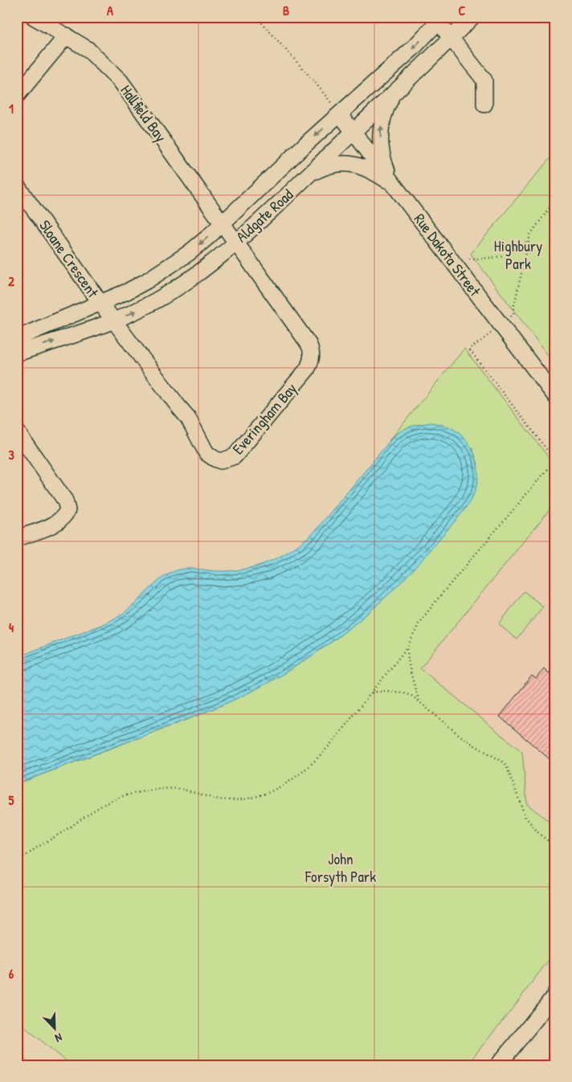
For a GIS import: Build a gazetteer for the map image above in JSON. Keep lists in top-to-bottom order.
{
  "streets": {
    "street": [
      "Hallfield Bay",
      "Aldgate Road",
      "Rue Dakota Street",
      "Sloane Crescent",
      "Everingham Bay"
    ]
  },
  "crossings": [
    ["Hallfield Bay", "Aldgate Road"],
    ["Hallfield Bay", "Everingham Bay"],
    ["Aldgate Road", "Rue Dakota Street"],
    ["Aldgate Road", "Sloane Crescent"],
    ["Aldgate Road", "Everingham Bay"],
    ["Sloane Crescent", "Everingham Bay"]
  ],
  "parks": ["Highbury Park", "John Forsyth Park"],
  "north": "bottom right",
  "grid": {
    "columns": ["A", "B", "C"],
    "rows": [
      "1",
      "2",
      "3",
      "4",
      "5",
      "6"
    ]
  }
}
